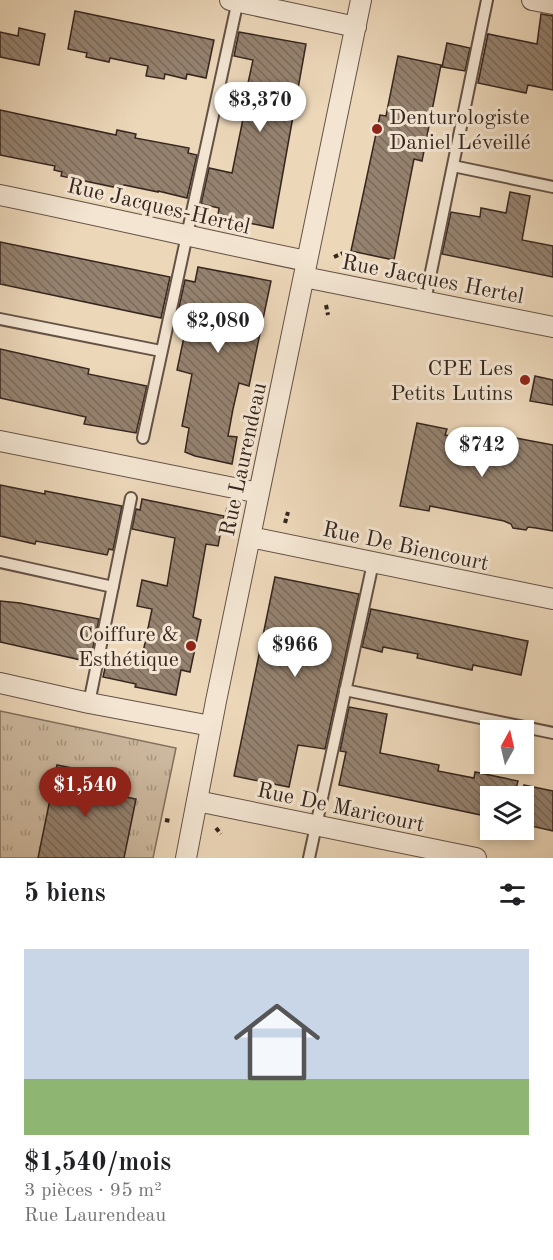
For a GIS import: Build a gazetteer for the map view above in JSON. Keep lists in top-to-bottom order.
{
  "streets": {
    "street": [
      "Rue Jacques-Hertel",
      "Rue Jacques Hertel",
      "Rue Laurendeau",
      "Rue De Biencourt",
      "Rue De Maricourt"
    ]
  },
  "crossings": [
    ["Rue Jacques-Hertel", "Rue Jacques Hertel"],
    ["Rue Jacques-Hertel", "Rue Laurendeau"],
    ["Rue Jacques Hertel", "Rue Laurendeau"],
    ["Rue Laurendeau", "Rue De Biencourt"],
    ["Rue Laurendeau", "Rue De Maricourt"]
  ],
  "places": ["Denturologiste Daniel Léveillé", "CPE Les Petits Lutins", "Coiffure & Esthétique"],
  "north": "top",
  "page": {
    "price": [
      "$3,370",
      "$2,080",
      "$742",
      "$966",
      "$1,540"
    ],
    "heading": "5 biens",
    "list": [
      {
        "name": "$1,540/mois",
        "note": "3 pièces · 95 m² · Rue Laurendeau"
      }
    ]
  }
}
